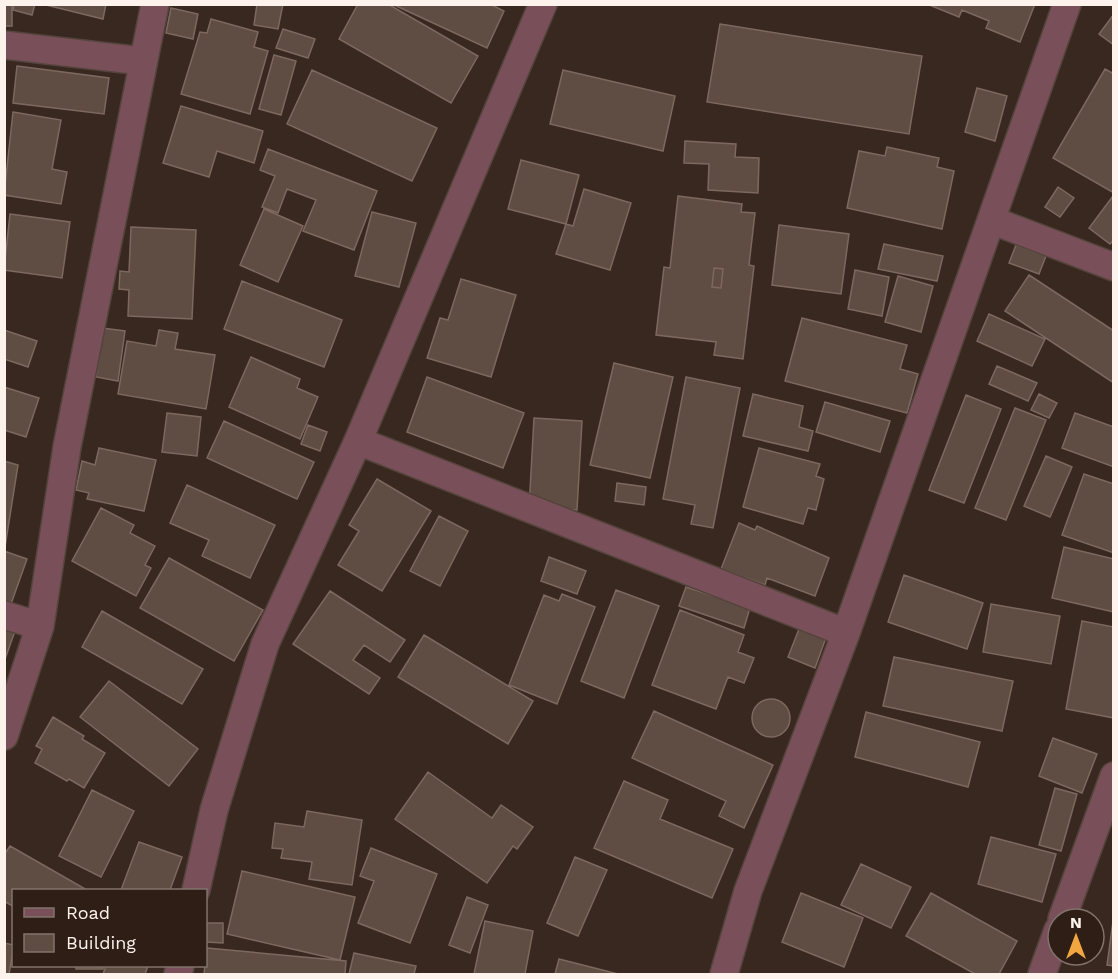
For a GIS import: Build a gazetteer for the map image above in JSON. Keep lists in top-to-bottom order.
{
  "legend": ["Road", "Building"],
  "north": "top"
}
